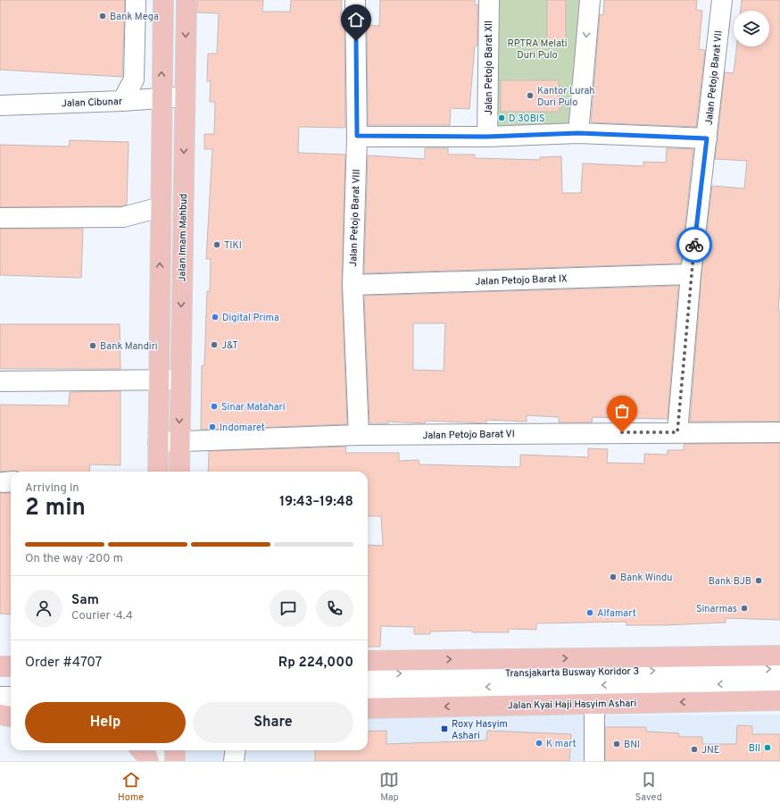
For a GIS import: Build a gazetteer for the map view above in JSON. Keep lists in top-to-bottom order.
{
  "streets": {
    "main road": ["Jalan Imam Mahbud", "Jalan Kyai Haji Hasyim Ashari"],
    "street": [
      "Jalan Petojo Barat XII",
      "Jalan Petojo Barat VII",
      "Jalan Cibunar",
      "Jalan Petojo Barat VIII",
      "Jalan Petojo Barat IX",
      "Jalan Petojo Barat VI",
      "Transjakarta Busway Koridor 3"
    ]
  },
  "crossings": [
    ["Jalan Petojo Barat VII", "Jalan Petojo Barat IX"],
    ["Jalan Petojo Barat VII", "Jalan Petojo Barat VI"],
    ["Jalan Cibunar", "Jalan Imam Mahbud"],
    ["Jalan Petojo Barat VIII", "Jalan Petojo Barat IX"],
    ["Jalan Petojo Barat VIII", "Jalan Petojo Barat VI"],
    ["Jalan Imam Mahbud", "Jalan Petojo Barat VI"]
  ],
  "parks": ["RPTRA Melati Duri Pulo"],
  "places": {
    "other": [
      "Bank Mega",
      "Kantor Lurah Duri Pulo",
      "D 30BIS",
      "TIKI",
      "Digital Prima",
      "J&T",
      "Bank Mandiri",
      "Sinar Matahari",
      "Indomaret",
      "Bank Windu",
      "Bank BJB",
      "Sinarmas",
      "Alfamart",
      "K mart",
      "BNI",
      "BII",
      "JNE"
    ],
    "transit": ["Roxy Hasyim Ashari"]
  },
  "page": {
    "heading": ["2 min", "Arriving in", "19:43–19:48"],
    "panel": [
      "Sam",
      "Courier · 4.4",
      "Order #4707",
      "Rp 224,000"
    ],
    "bar": "On the way · 200 m",
    "buttons": ["Help", "Share"],
    "tabs": ["Home", "Map", "Saved"]
  }
}
